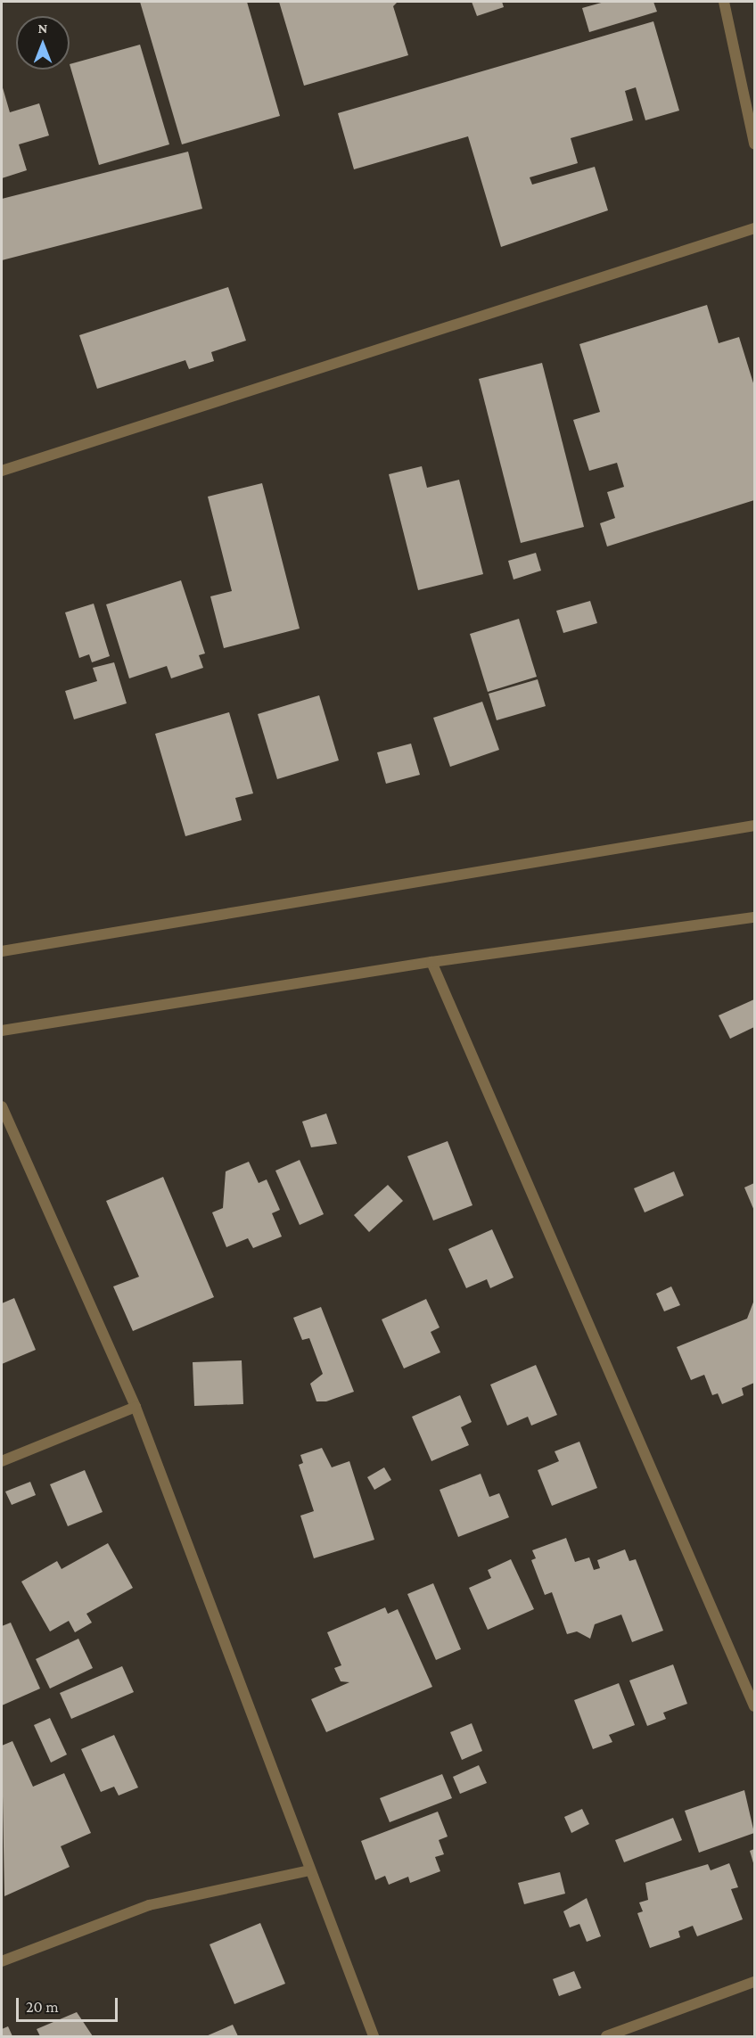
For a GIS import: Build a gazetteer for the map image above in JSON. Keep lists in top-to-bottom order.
{
  "scale_bar": "20 m",
  "north": "top"
}
